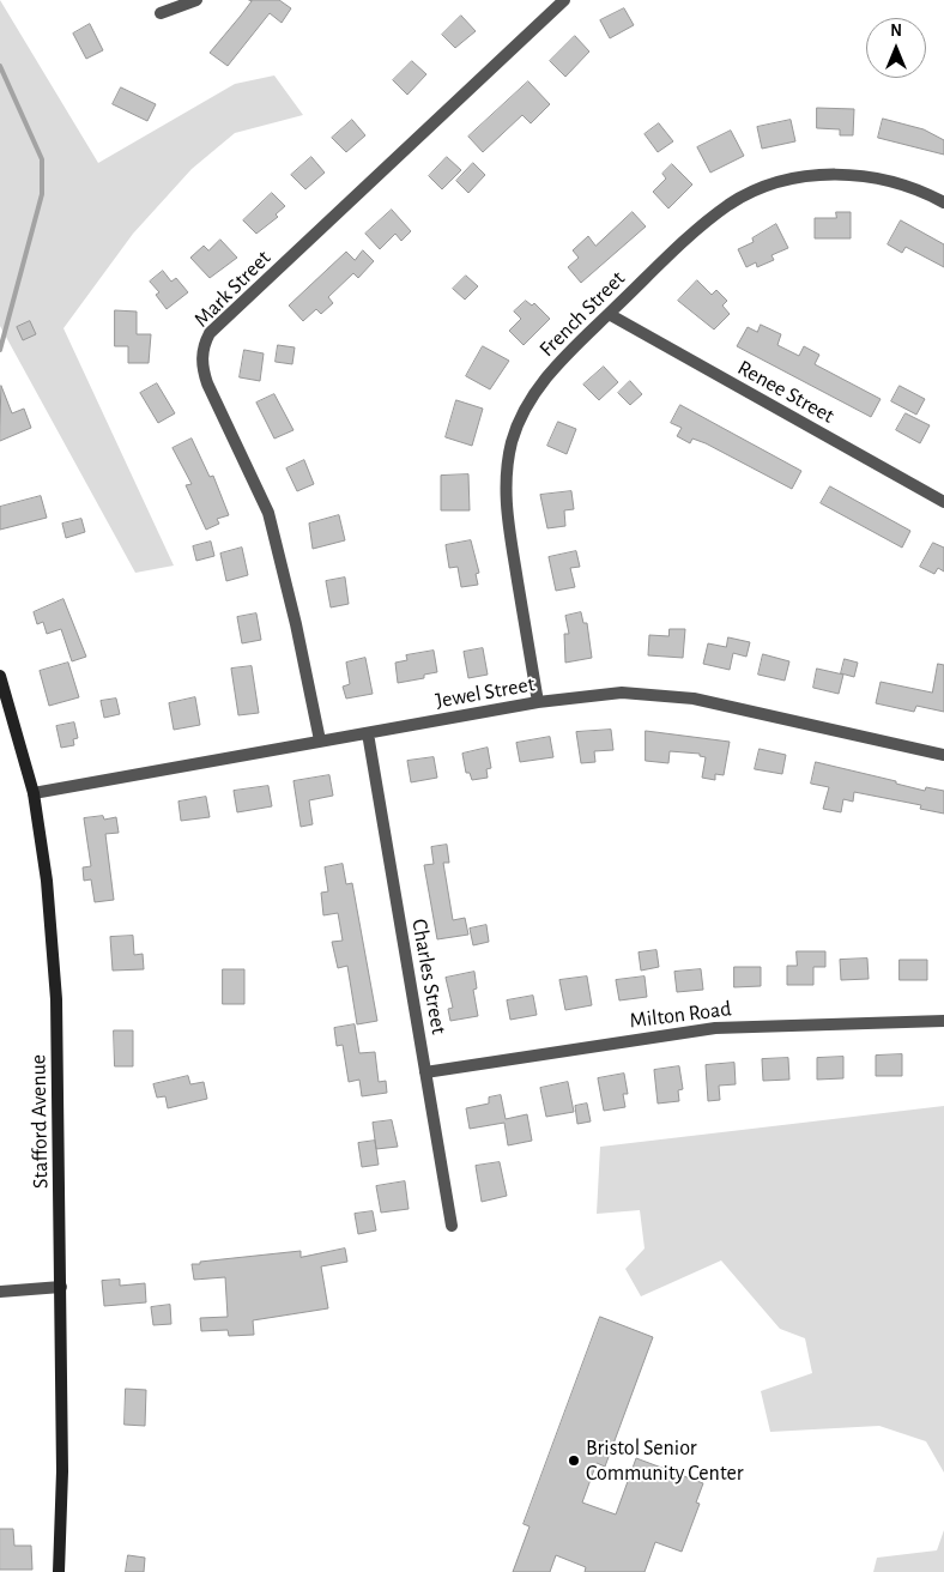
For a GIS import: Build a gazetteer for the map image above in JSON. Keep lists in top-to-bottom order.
{
  "streets": {
    "main road": ["Stafford Avenue"],
    "street": [
      "Mark Street",
      "French Street",
      "Renee Street",
      "Jewel Street",
      "Charles Street",
      "Milton Road"
    ]
  },
  "crossings": [
    ["Mark Street", "Jewel Street"],
    ["French Street", "Renee Street"],
    ["French Street", "Jewel Street"],
    ["Jewel Street", "Charles Street"],
    ["Jewel Street", "Stafford Avenue"],
    ["Charles Street", "Milton Road"]
  ],
  "places": ["Bristol Senior Community Center"],
  "north": "top"
}
